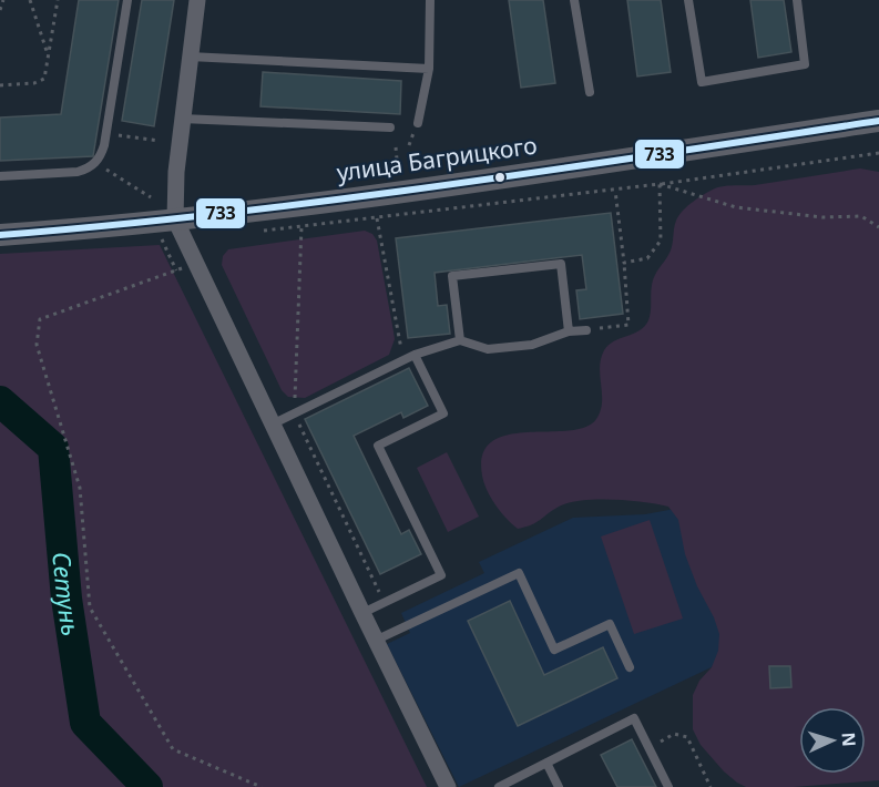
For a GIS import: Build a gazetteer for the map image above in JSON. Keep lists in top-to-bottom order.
{
  "streets": {
    "street": ["улица Багрицкого"]
  },
  "water": ["Сетунь"],
  "lines": ["transit line 733"],
  "north": "right"
}
